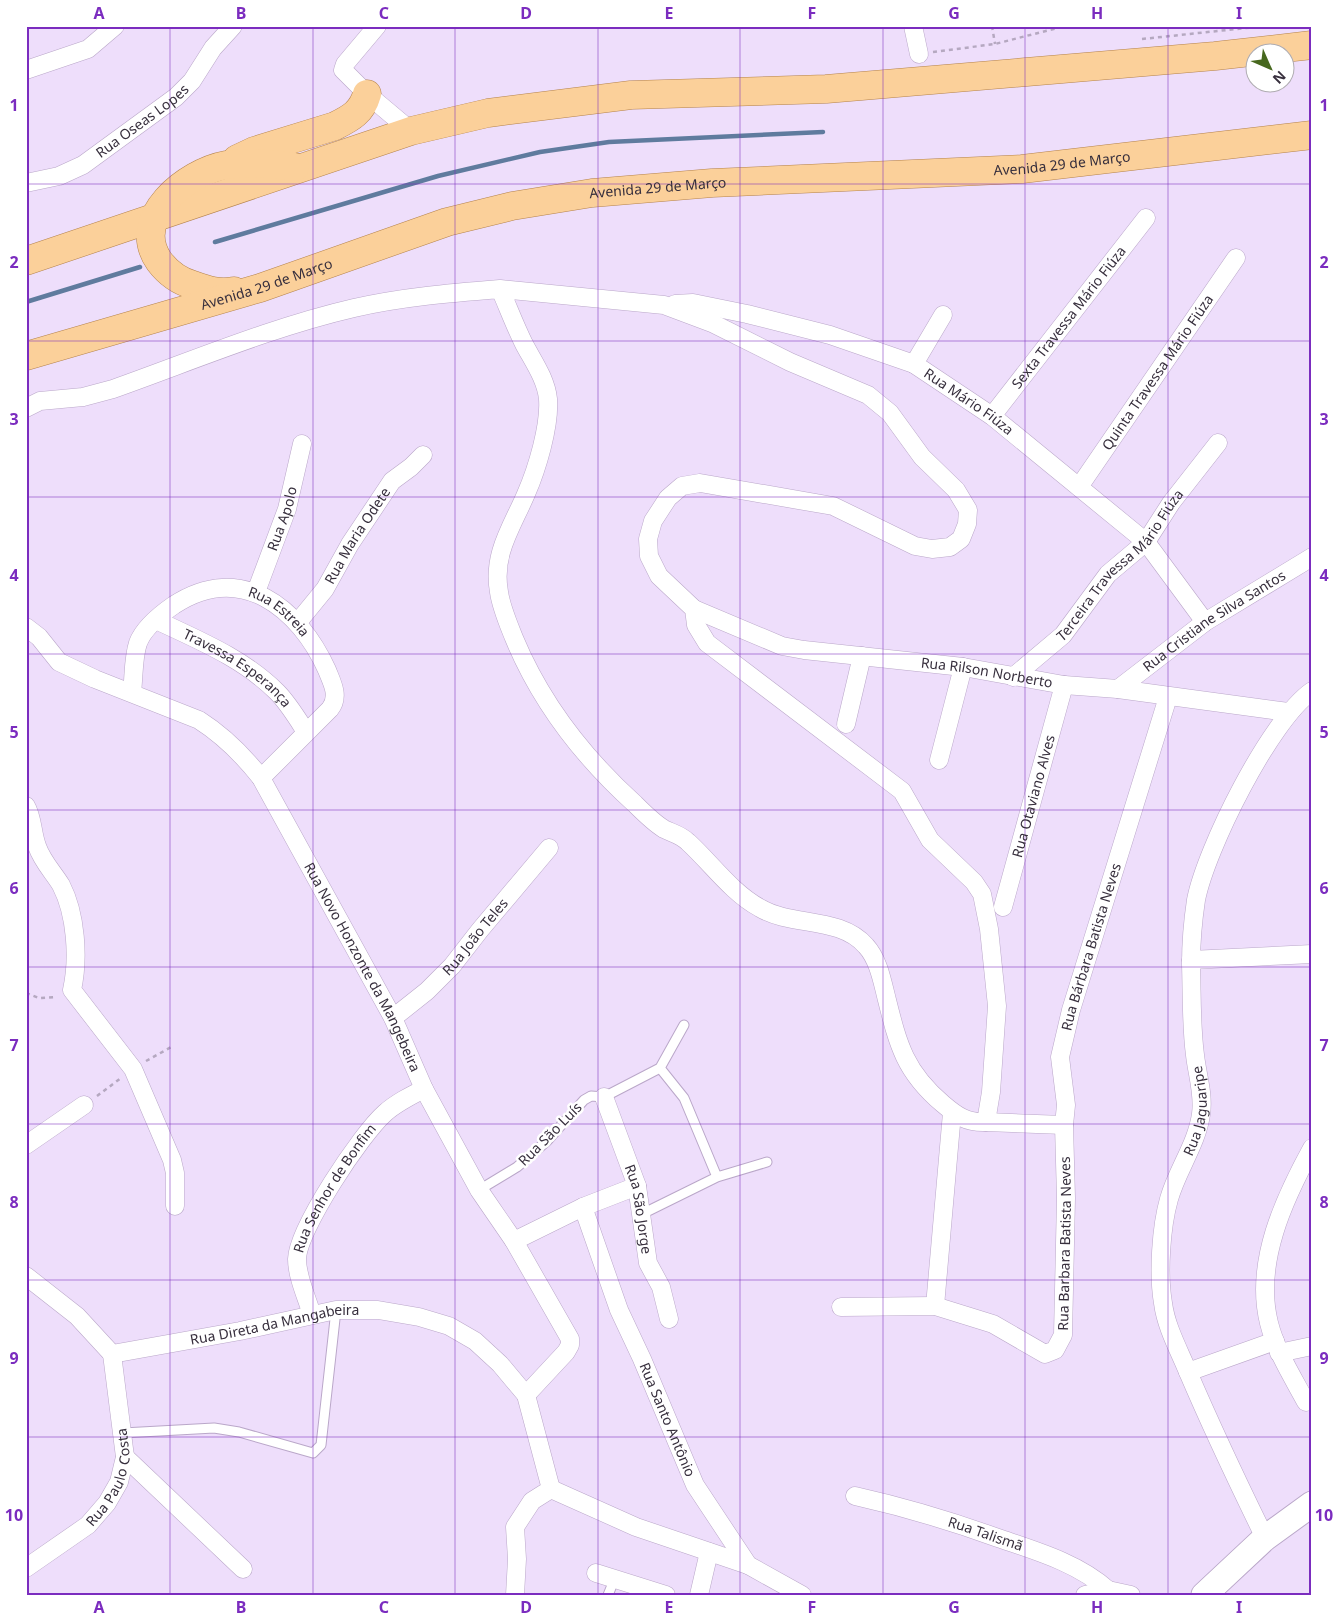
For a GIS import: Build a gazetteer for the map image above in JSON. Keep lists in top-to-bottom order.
{
  "streets": {
    "main road": ["Avenida 29 de Março"],
    "street": [
      "Rua Oseas Lopes",
      "Sexta Travessa Mário Fiúza",
      "Quinta Travessa Mário Fiúza",
      "Rua Mário Fiúza",
      "Rua Apolo",
      "Rua Maria Odete",
      "Terceira Travessa Mário Fiúza",
      "Rua Estreia",
      "Rua Cristiane Silva Santos",
      "Travessa Esperança",
      "Rua Rilson Norberto",
      "Rua Otaviano Alves",
      "Rua João Teles",
      "Rua Bárbara Batista Neves",
      "Rua Novo Honzonte da Mangebeira",
      "Rua Jaguaripe",
      "Rua Senhor de Bonfim",
      "Rua São Jorge",
      "Rua Barbara Batista Neves",
      "Rua Direta da Mangabeira",
      "Rua Santo Antônio",
      "Rua Paulo Costa",
      "Rua Talismã"
    ],
    "lane": ["Rua São Luís"]
  },
  "crossings": [
    ["Sexta Travessa Mário Fiúza", "Rua Mário Fiúza"],
    ["Quinta Travessa Mário Fiúza", "Rua Mário Fiúza"],
    ["Rua Mário Fiúza", "Terceira Travessa Mário Fiúza"],
    ["Rua Mário Fiúza", "Rua Cristiane Silva Santos"],
    ["Rua Apolo", "Rua Estreia"],
    ["Rua Maria Odete", "Rua Estreia"],
    ["Terceira Travessa Mário Fiúza", "Rua Rilson Norberto"],
    ["Rua Estreia", "Travessa Esperança"],
    ["Rua Estreia", "Rua Novo Honzonte da Mangebeira"],
    ["Rua Cristiane Silva Santos", "Rua Rilson Norberto"],
    ["Rua Rilson Norberto", "Rua Otaviano Alves"],
    ["Rua Rilson Norberto", "Rua Bárbara Batista Neves"],
    ["Rua Rilson Norberto", "Rua Jaguaripe"],
    ["Rua João Teles", "Rua Novo Honzonte da Mangebeira"],
    ["Rua Bárbara Batista Neves", "Rua Barbara Batista Neves"],
    ["Rua Novo Honzonte da Mangebeira", "Rua São Luís"],
    ["Rua Novo Honzonte da Mangebeira", "Rua Senhor de Bonfim"],
    ["Rua Novo Honzonte da Mangebeira", "Rua Direta da Mangabeira"],
    ["Rua São Luís", "Rua São Jorge"],
    ["Rua Senhor de Bonfim", "Rua Direta da Mangabeira"],
    ["Rua Direta da Mangabeira", "Rua Paulo Costa"]
  ],
  "north": "bottom right",
  "grid": {
    "columns": [
      "A",
      "B",
      "C",
      "D",
      "E",
      "F",
      "G",
      "H",
      "I"
    ],
    "rows": [
      "1",
      "2",
      "3",
      "4",
      "5",
      "6",
      "7",
      "8",
      "9",
      "10"
    ]
  }
}
